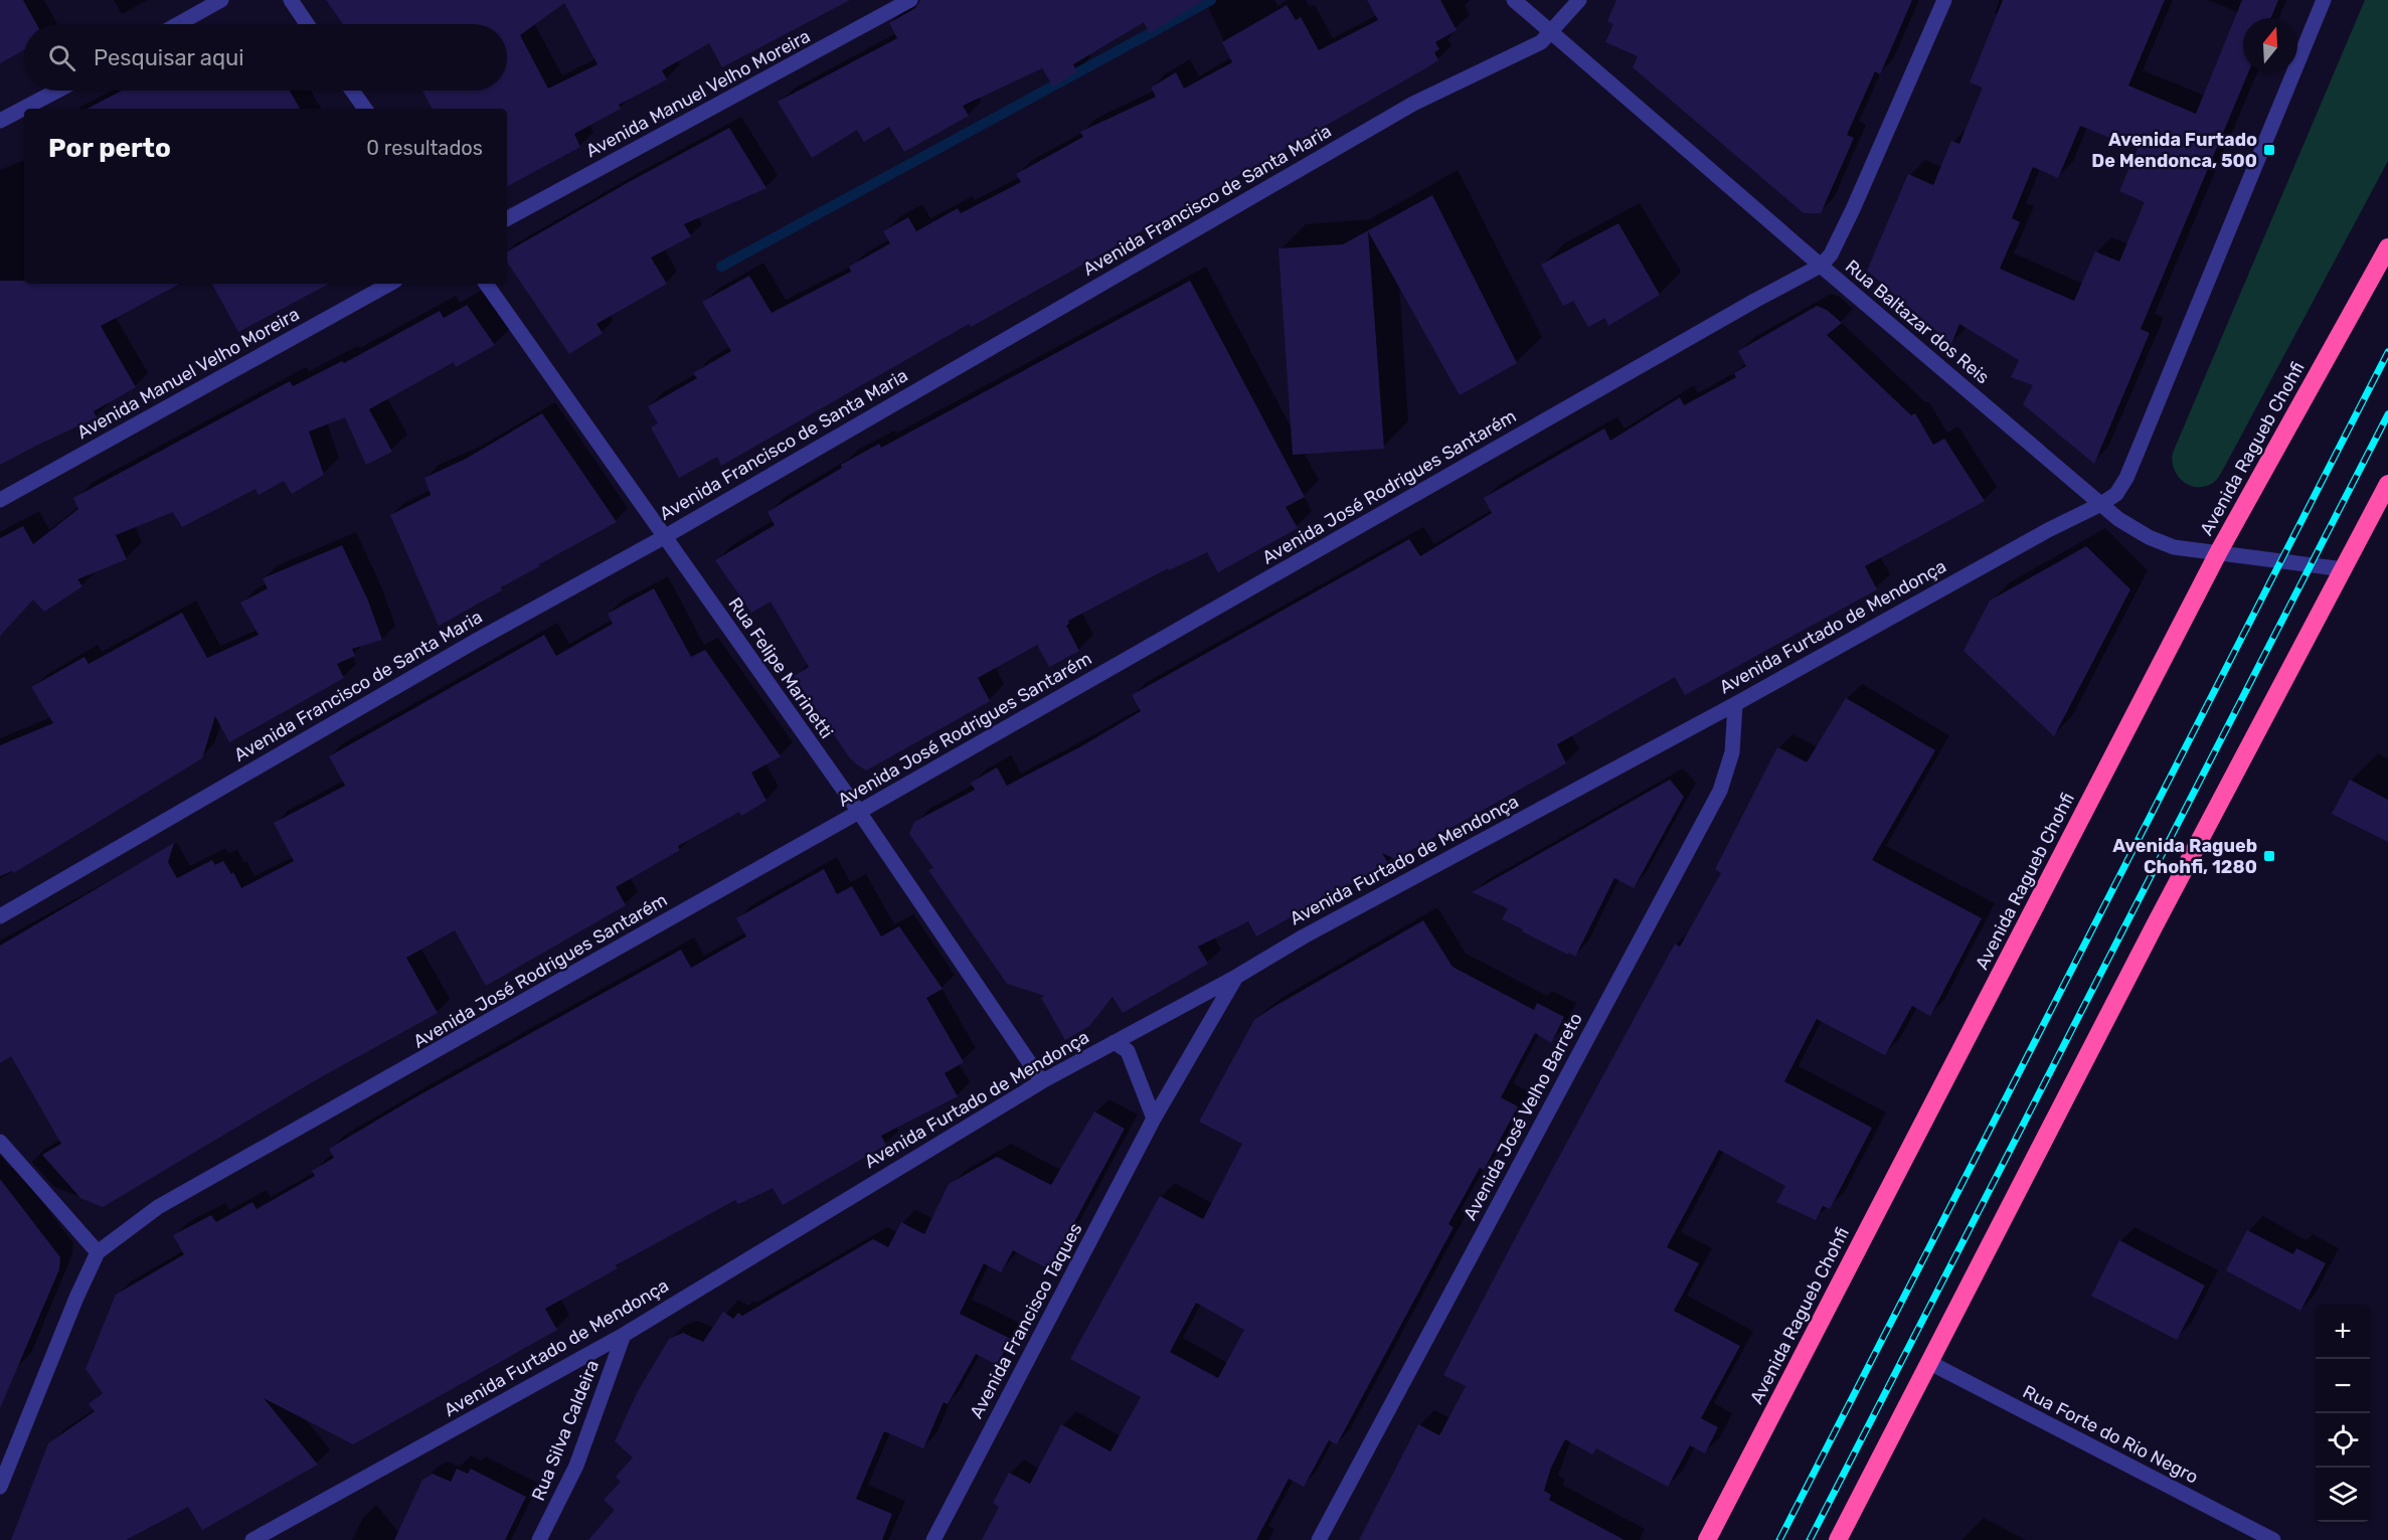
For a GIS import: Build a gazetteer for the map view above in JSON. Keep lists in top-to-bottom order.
{
  "streets": {
    "highway": ["Avenida Ragueb Chohfi"],
    "street": [
      "Avenida Manuel Velho Moreira",
      "Avenida Francisco de Santa Maria",
      "Rua Baltazar dos Reis",
      "Avenida José Rodrigues Santarém",
      "Avenida Furtado de Mendonça",
      "Rua Felipe Marinetti",
      "Avenida José Velho Barreto",
      "Avenida Francisco Taques",
      "Rua Silva Caldeira",
      "Rua Forte do Rio Negro"
    ]
  },
  "crossings": [
    ["Avenida Francisco de Santa Maria", "Rua Baltazar dos Reis"],
    ["Avenida Francisco de Santa Maria", "Rua Felipe Marinetti"],
    ["Rua Baltazar dos Reis", "Avenida Ragueb Chohfi"],
    ["Rua Baltazar dos Reis", "Avenida José Rodrigues Santarém"],
    ["Rua Baltazar dos Reis", "Avenida Furtado de Mendonça"],
    ["Avenida José Rodrigues Santarém", "Rua Felipe Marinetti"],
    ["Avenida Furtado de Mendonça", "Rua Felipe Marinetti"],
    ["Avenida Furtado de Mendonça", "Avenida José Velho Barreto"],
    ["Avenida Furtado de Mendonça", "Avenida Francisco Taques"],
    ["Avenida Furtado de Mendonça", "Rua Silva Caldeira"]
  ],
  "places": {
    "transit": ["Avenida Furtado De Mendonca, 500", "Avenida Ragueb Chohfi, 1280"]
  },
  "north": "top",
  "page": {
    "search": "Pesquisar aqui",
    "heading": ["Por perto", "0 resultados"],
    "map_buttons": ["+", "−"]
  }
}
